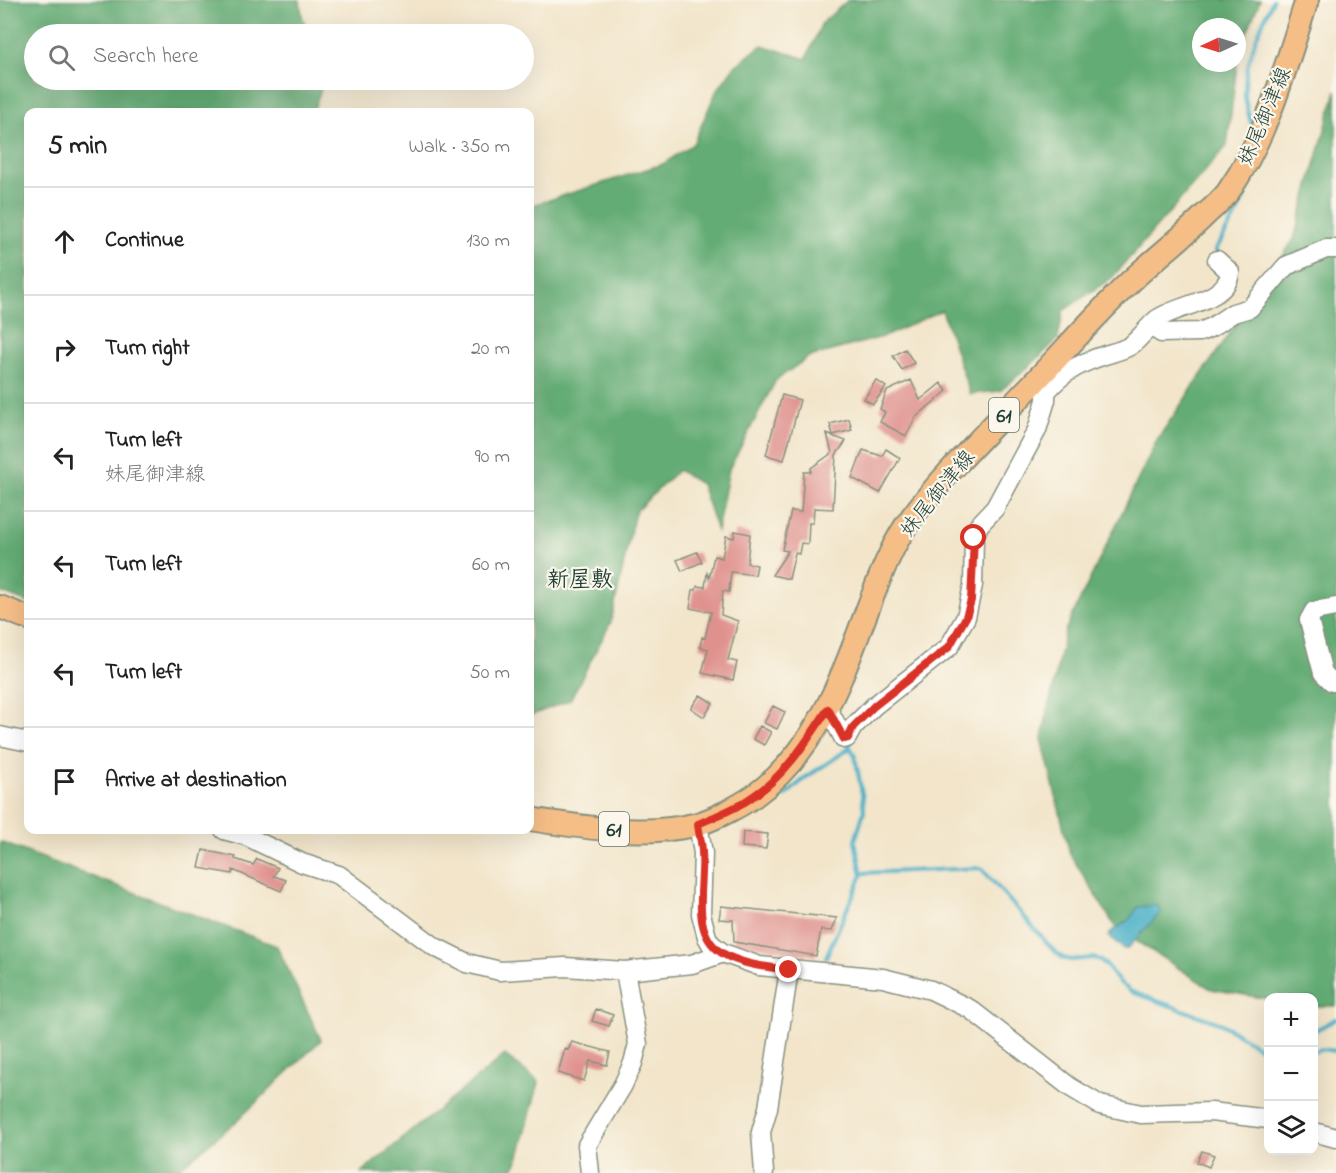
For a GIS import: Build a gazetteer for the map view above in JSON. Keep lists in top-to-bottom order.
{
  "streets": {
    "main road": ["妹尾御津線", "61"]
  },
  "districts": ["新屋敷"],
  "north": "left",
  "page": {
    "search": "Search here",
    "heading": ["5 min", "Walk · 350 m"],
    "list": [
      ["Continue", "130 m"],
      ["Turn right", "20 m"],
      ["Turn left", "妹尾御津線", "90 m"],
      ["Turn left", "60 m"],
      ["Turn left", "50 m"],
      "Arrive at destination"
    ],
    "map_buttons": ["+", "−"]
  }
}
